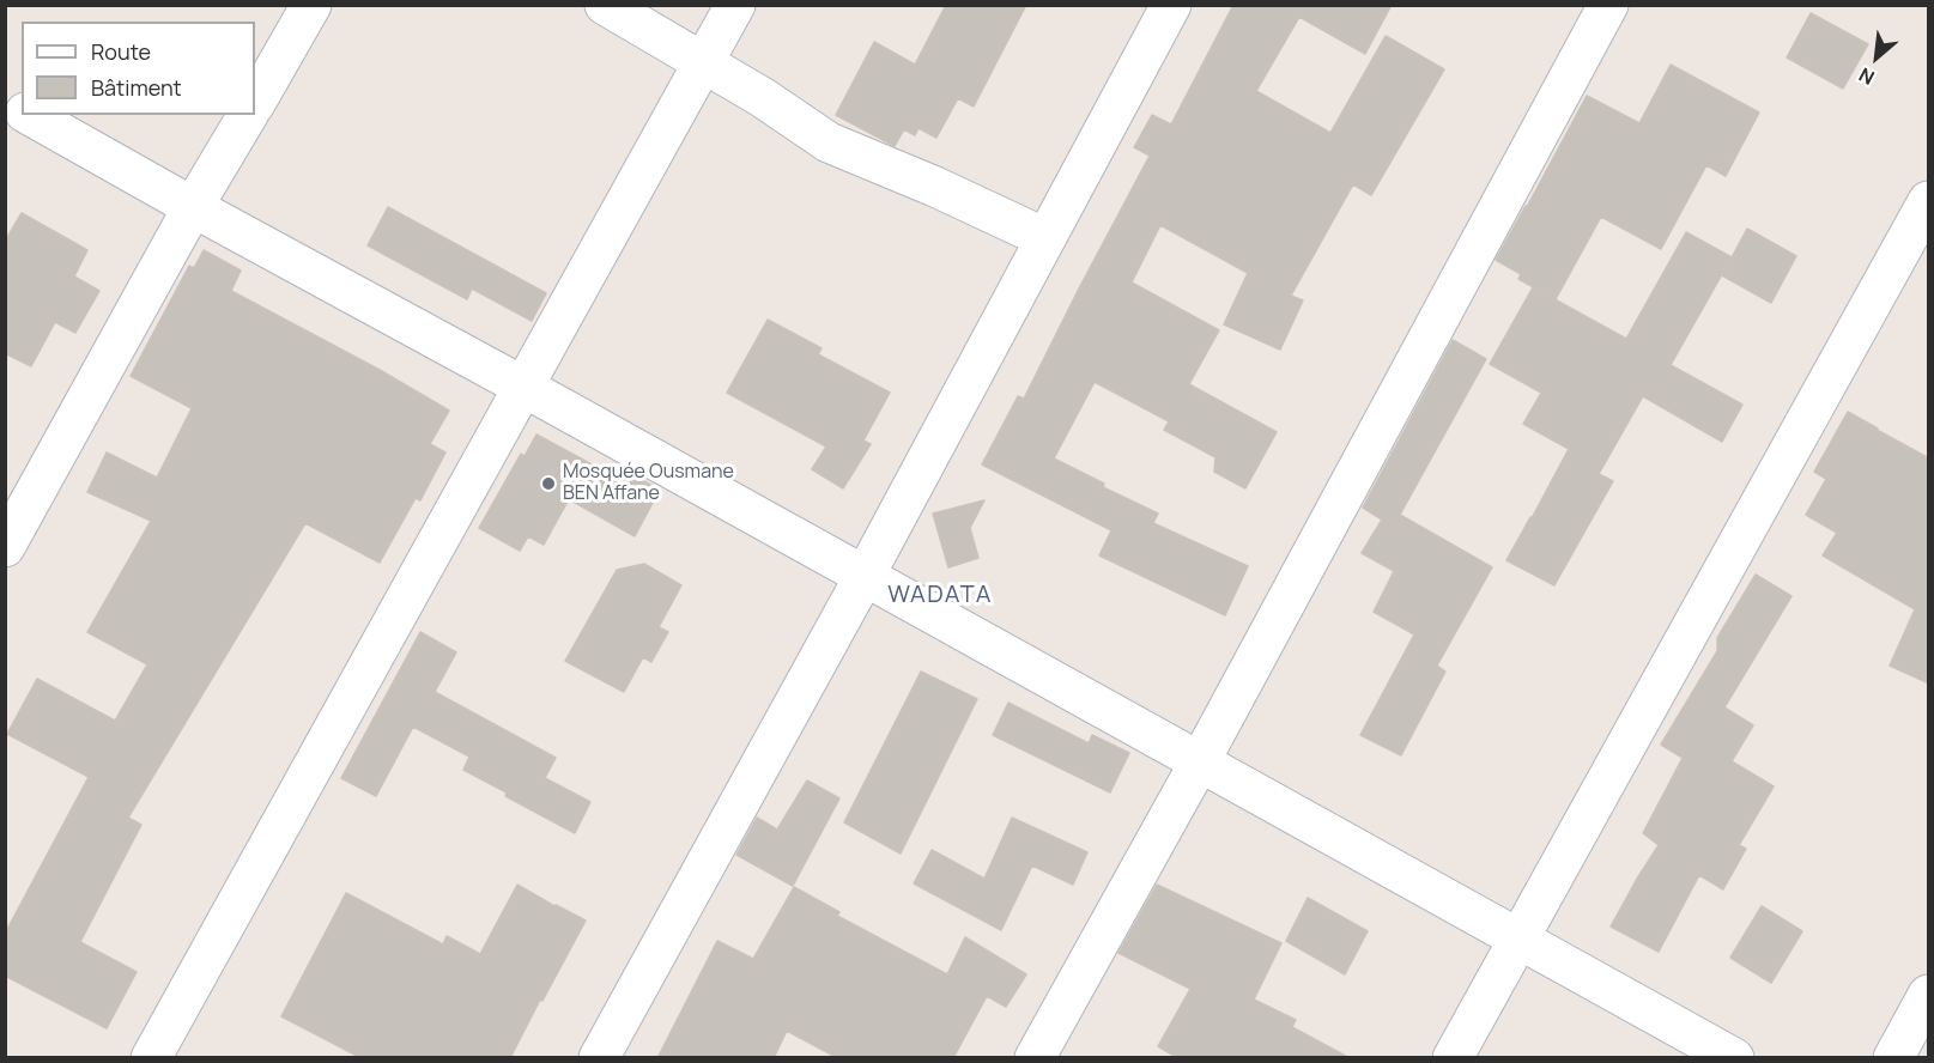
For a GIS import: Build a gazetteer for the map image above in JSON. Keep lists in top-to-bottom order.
{
  "districts": ["WADATA"],
  "places": ["Mosquée Ousmane BEN Affane"],
  "legend": ["Route", "Bâtiment"],
  "north": "bottom left"
}
